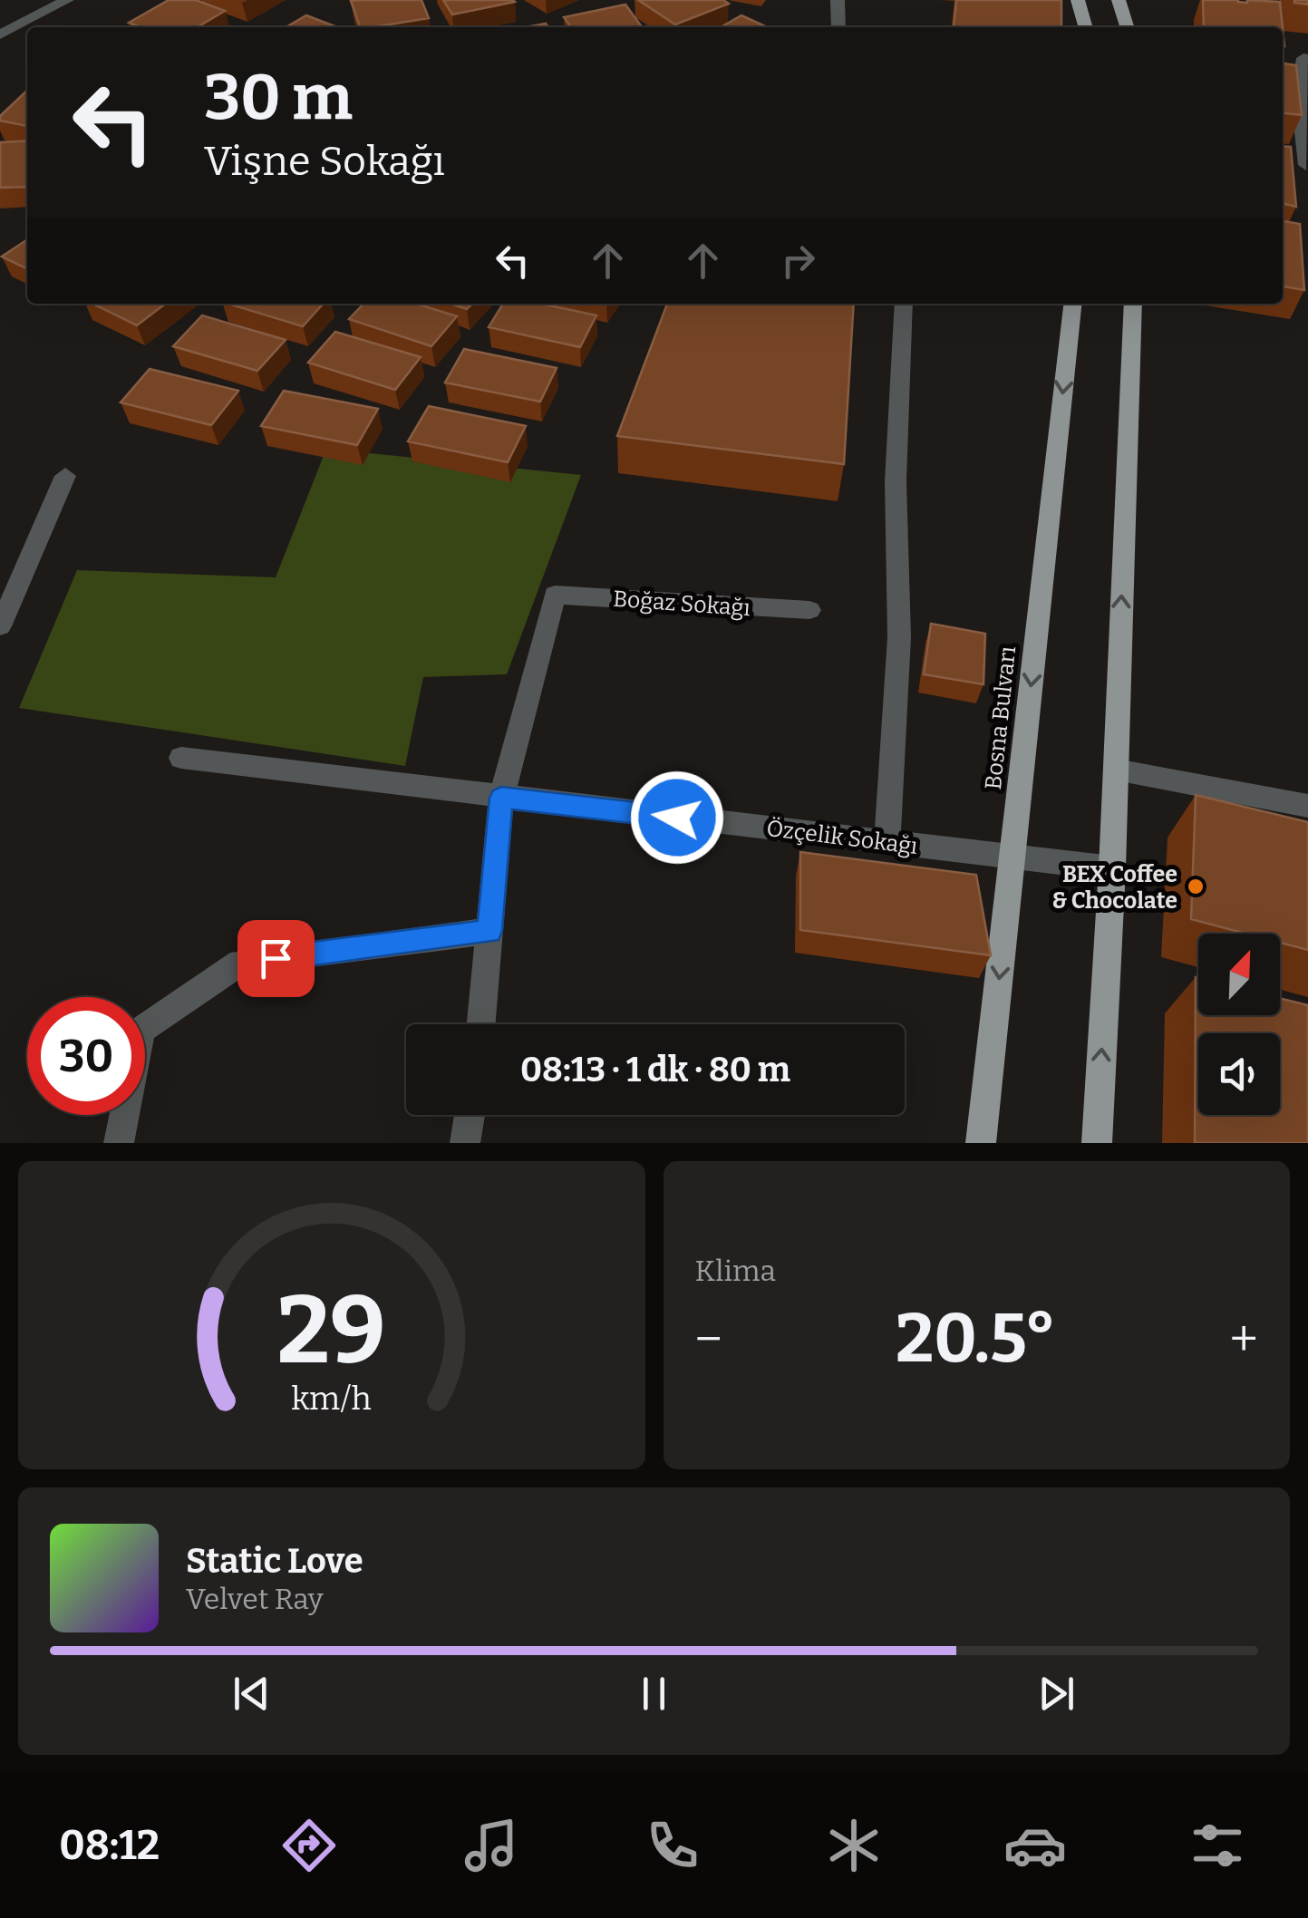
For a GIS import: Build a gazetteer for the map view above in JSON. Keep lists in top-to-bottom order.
{
  "streets": {
    "main road": ["Bosna Bulvarı"],
    "street": ["Boğaz Sokağı", "Özçelik Sokağı"]
  },
  "crossings": [
    ["Boğaz Sokağı", "Özçelik Sokağı"],
    ["Bosna Bulvarı", "Özçelik Sokağı"]
  ],
  "places": ["BEX Coffee & Chocolate"],
  "north": "top right",
  "page": {
    "turn": ["30 m", "Vişne Sokağı"],
    "limit": "30",
    "trip": "08:13 · 1 dk · 80 m",
    "tile": "Klima",
    "heat": ["−", "20.5°", "+"],
    "song": ["Static Love", "Velvet Ray"],
    "tabs": "08:12",
    "gauge": ["29", "km/h"]
  }
}
